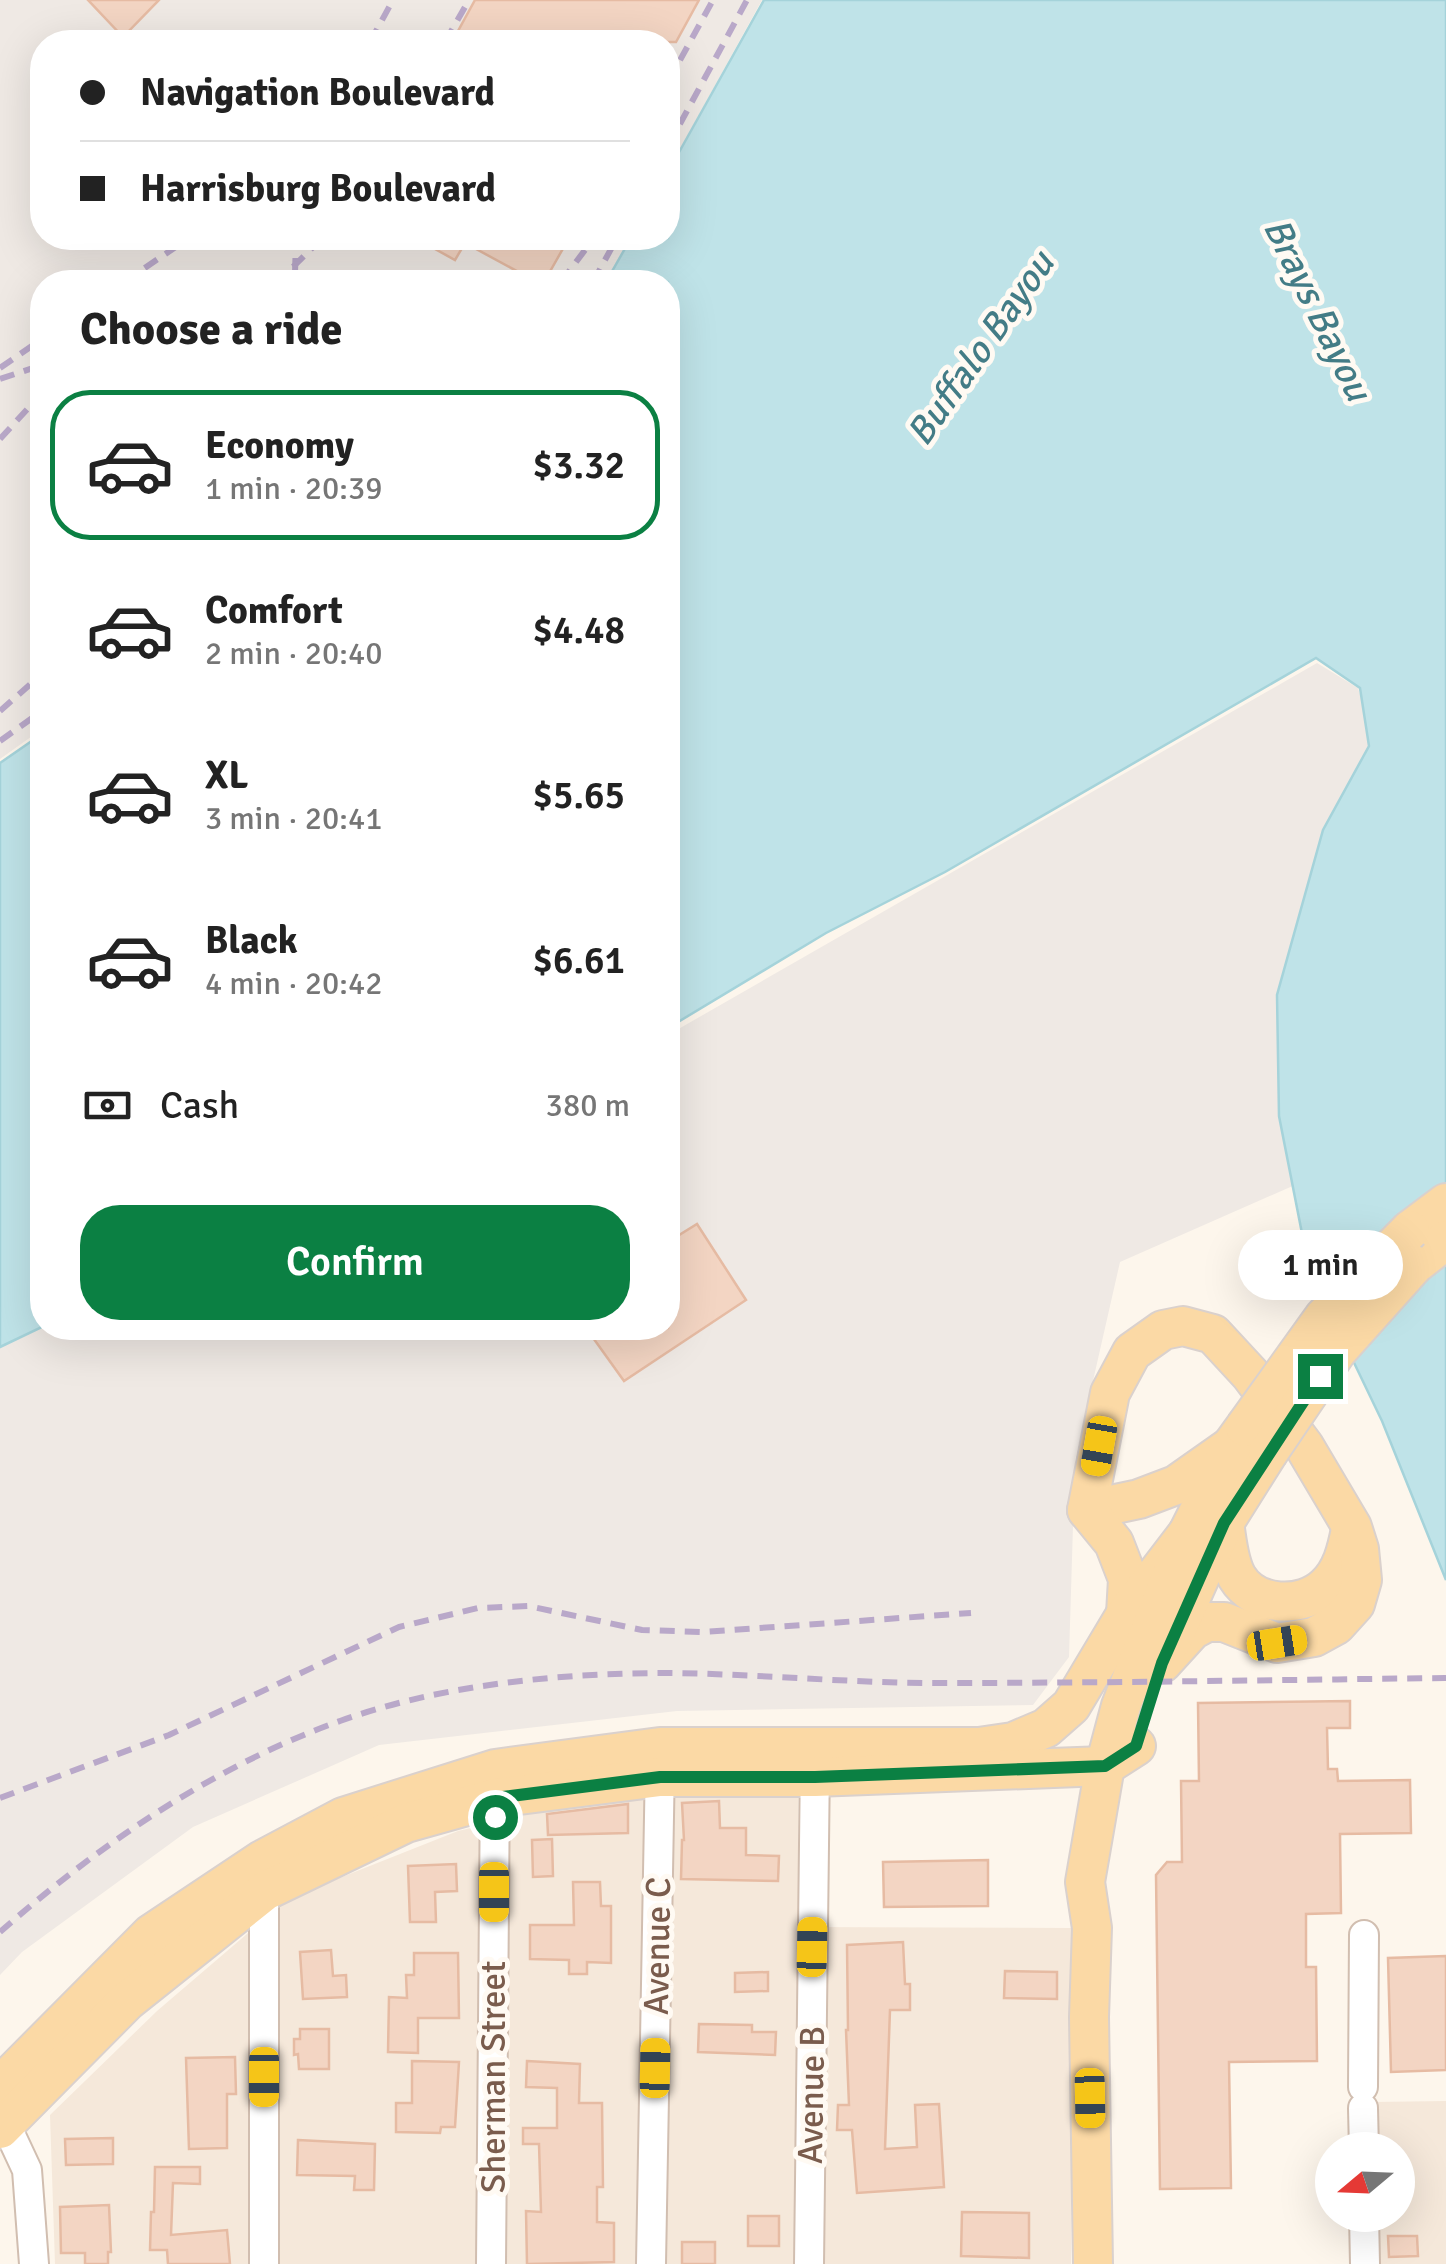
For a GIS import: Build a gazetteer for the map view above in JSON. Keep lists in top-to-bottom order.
{
  "streets": {
    "street": ["Avenue C", "Sherman Street", "Avenue B"]
  },
  "water": ["Brays Bayou", "Buffalo Bayou"],
  "north": "left",
  "page": {
    "banner": ["Navigation Boulevard", "Harrisburg Boulevard"],
    "heading": "Choose a ride",
    "list": [
      {
        "name": "Economy",
        "note": "1 min · 20:39",
        "value": "$3.32"
      },
      {
        "name": "Comfort",
        "note": "2 min · 20:40",
        "value": "$4.48"
      },
      {
        "name": "XL",
        "note": "3 min · 20:41",
        "value": "$5.65"
      },
      {
        "name": "Black",
        "note": "4 min · 20:42",
        "value": "$6.61"
      }
    ],
    "pay": ["Cash", "380 m"],
    "buttons": "Confirm",
    "bubble": "1 min"
  }
}
